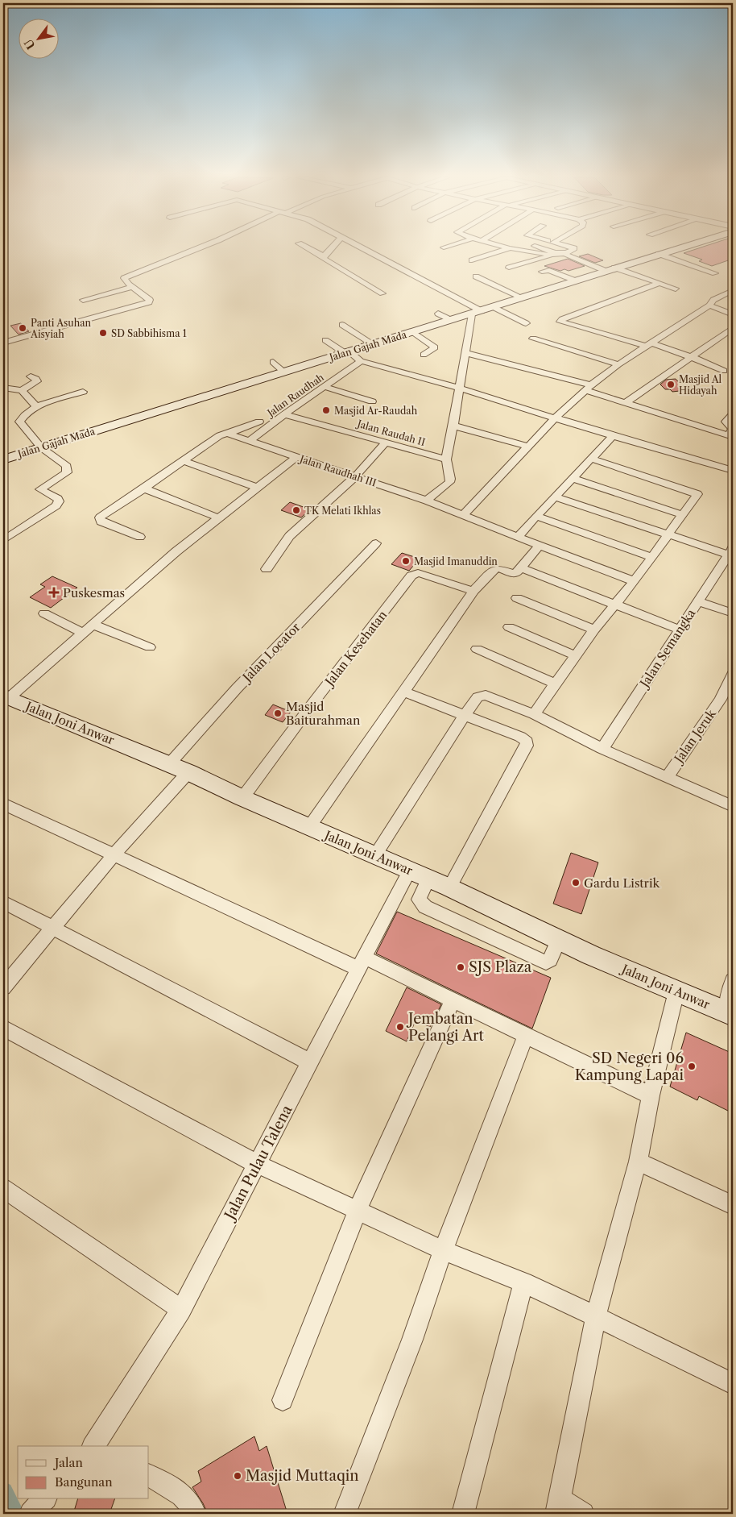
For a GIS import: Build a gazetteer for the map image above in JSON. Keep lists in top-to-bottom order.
{
  "streets": {
    "main road": ["Jalan Gajah Mada", "Jalan Joni Anwar"],
    "street": [
      "Jalan Raudhah",
      "Jalan Raudah II",
      "Jalan Raudhah III",
      "Jalan Kesehatan",
      "Jalan Semangka",
      "Jalan Locator",
      "Jalan Jeruk",
      "Jalan Pulau Talena"
    ]
  },
  "crossings": [
    ["Jalan Raudhah", "Jalan Raudah II"],
    ["Jalan Raudhah", "Jalan Raudhah III"],
    ["Jalan Kesehatan", "Jalan Joni Anwar"],
    ["Jalan Locator", "Jalan Joni Anwar"],
    ["Jalan Joni Anwar", "Jalan Pulau Talena"]
  ],
  "places": {
    "other": [
      "Panti Asuhan Aisyiah",
      "SD Sabbihisma 1",
      "Masjid Al Hidayah",
      "Masjid Ar-Raudah",
      "TK Melati Ikhlas",
      "Masjid Imanuddin",
      "Masjid Baiturahman",
      "Gardu Listrik",
      "SJS Plaza",
      "Jembatan Pelangi Art",
      "SD Negeri 06 Kampung Lapai",
      "Masjid Muttaqin"
    ],
    "health": ["Puskesmas"]
  },
  "legend": ["Jalan", "Bangunan"],
  "north": "bottom left"
}
